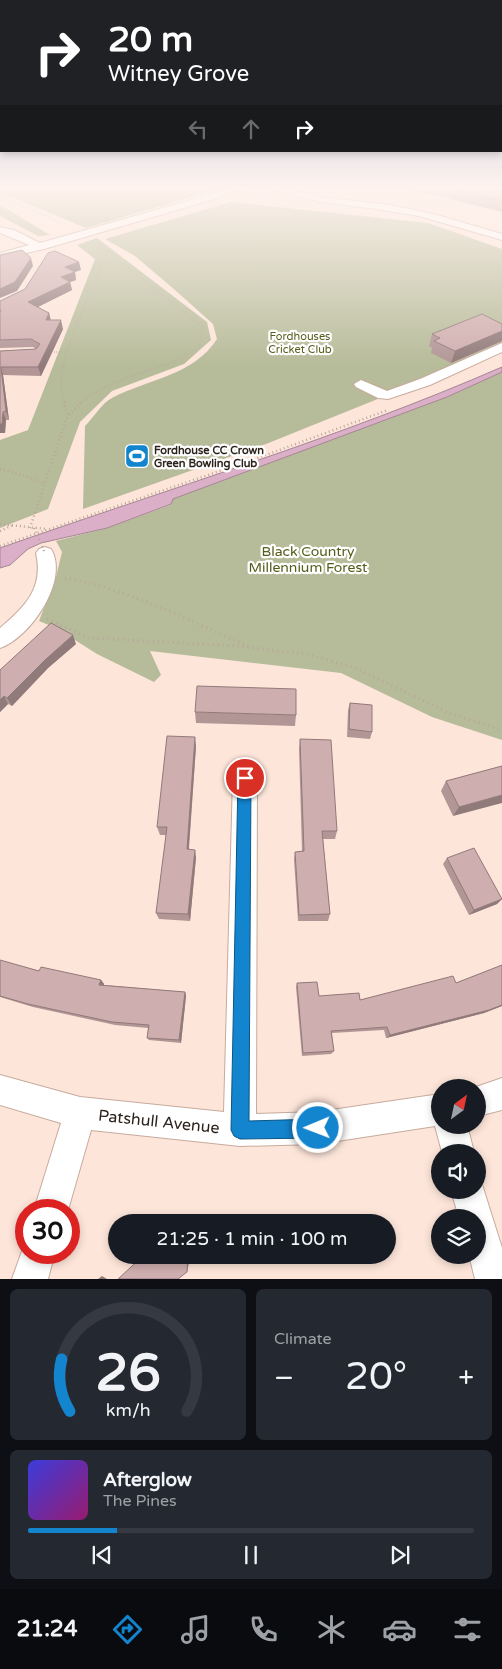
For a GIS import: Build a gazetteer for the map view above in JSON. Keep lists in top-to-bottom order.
{
  "streets": {
    "street": ["Patshull Avenue"]
  },
  "parks": ["Fordhouses Cricket Club", "Black Country Millennium Forest"],
  "places": {
    "sports": ["Fordhouse CC Crown Green Bowling Club"]
  },
  "north": "top right",
  "page": {
    "turn": ["20 m", "Witney Grove"],
    "limit": "30",
    "trip": "21:25 · 1 min · 100 m",
    "tile": "Climate",
    "heat": ["−", "20°", "+"],
    "song": ["Afterglow", "The Pines"],
    "tabs": "21:24",
    "gauge": ["26", "km/h"]
  }
}
